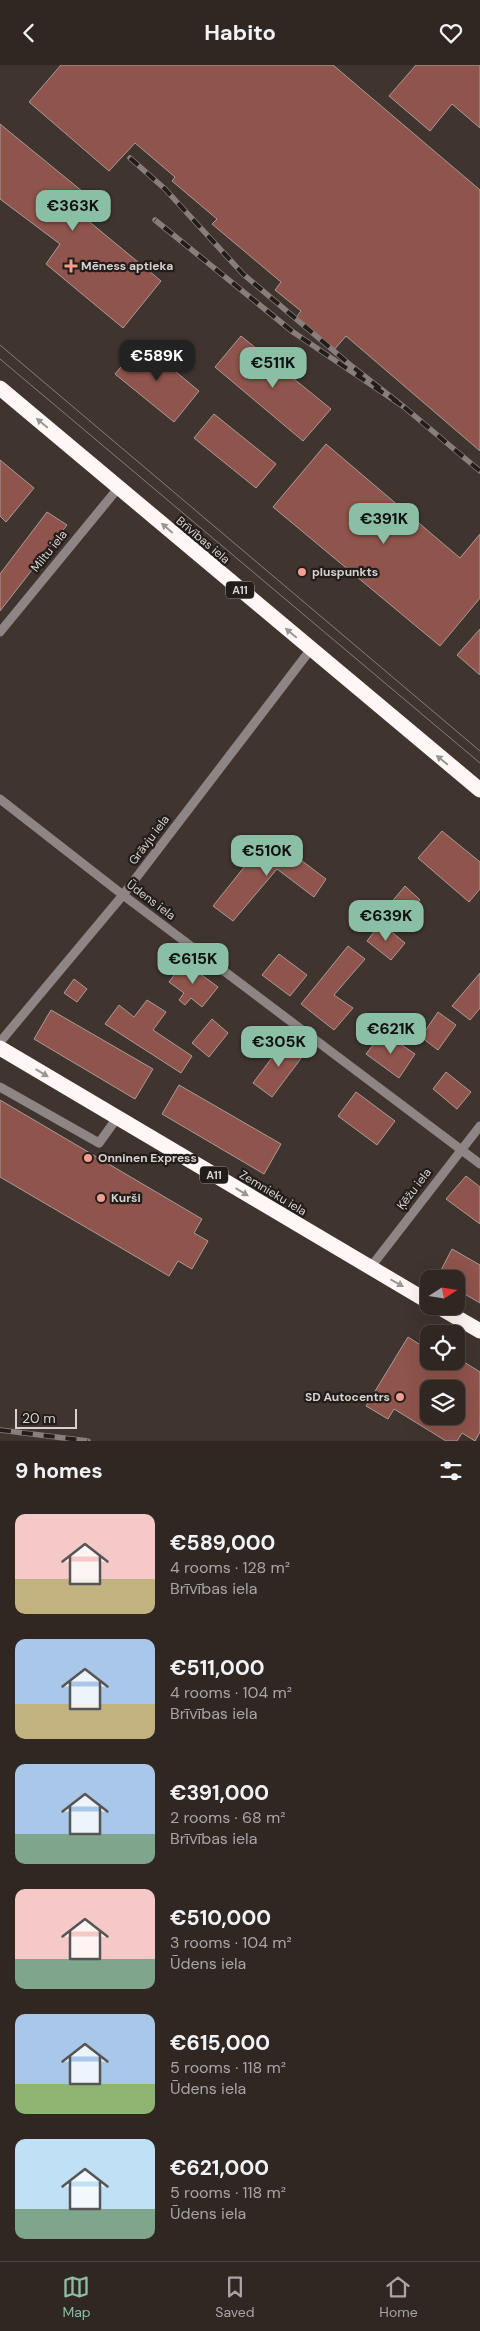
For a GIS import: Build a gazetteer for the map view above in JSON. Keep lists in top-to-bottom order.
{
  "streets": {
    "highway": ["Brīvības iela", "A11", "Zemnieku iela"],
    "street": [
      "Miltu iela",
      "Grāvju iela",
      "Ūdens iela",
      "Ķēžu iela"
    ]
  },
  "crossings": [
    ["Brīvības iela", "Miltu iela"],
    ["Brīvības iela", "Grāvju iela"],
    ["Grāvju iela", "Ūdens iela"],
    ["Ūdens iela", "Ķēžu iela"],
    ["Ķēžu iela", "Zemnieku iela"]
  ],
  "one_way": ["Brīvības iela", "Zemnieku iela"],
  "places": {
    "health": ["Mēness aptieka"],
    "other": [
      "pluspunkts",
      "Onninen Express",
      "Kurši",
      "SD Autocentrs"
    ]
  },
  "scale_bar": "20 m",
  "north": "right",
  "page": {
    "header": "Habito",
    "price": [
      "€363K",
      "€589K",
      "€511K",
      "€391K",
      "€510K",
      "€639K",
      "€615K",
      "€621K",
      "€305K"
    ],
    "scale": "20 m",
    "heading": "9 homes",
    "list": [
      {
        "name": "€589,000",
        "note": "4 rooms · 128 m² · Brīvības iela"
      },
      {
        "name": "€511,000",
        "note": "4 rooms · 104 m² · Brīvības iela"
      },
      {
        "name": "€391,000",
        "note": "2 rooms · 68 m² · Brīvības iela"
      },
      {
        "name": "€510,000",
        "note": "3 rooms · 104 m² · Ūdens iela"
      },
      {
        "name": "€615,000",
        "note": "5 rooms · 118 m² · Ūdens iela"
      },
      {
        "name": "€621,000",
        "note": "5 rooms · 118 m² · Ūdens iela"
      }
    ],
    "tabs": ["Map", "Saved", "Home"]
  }
}
